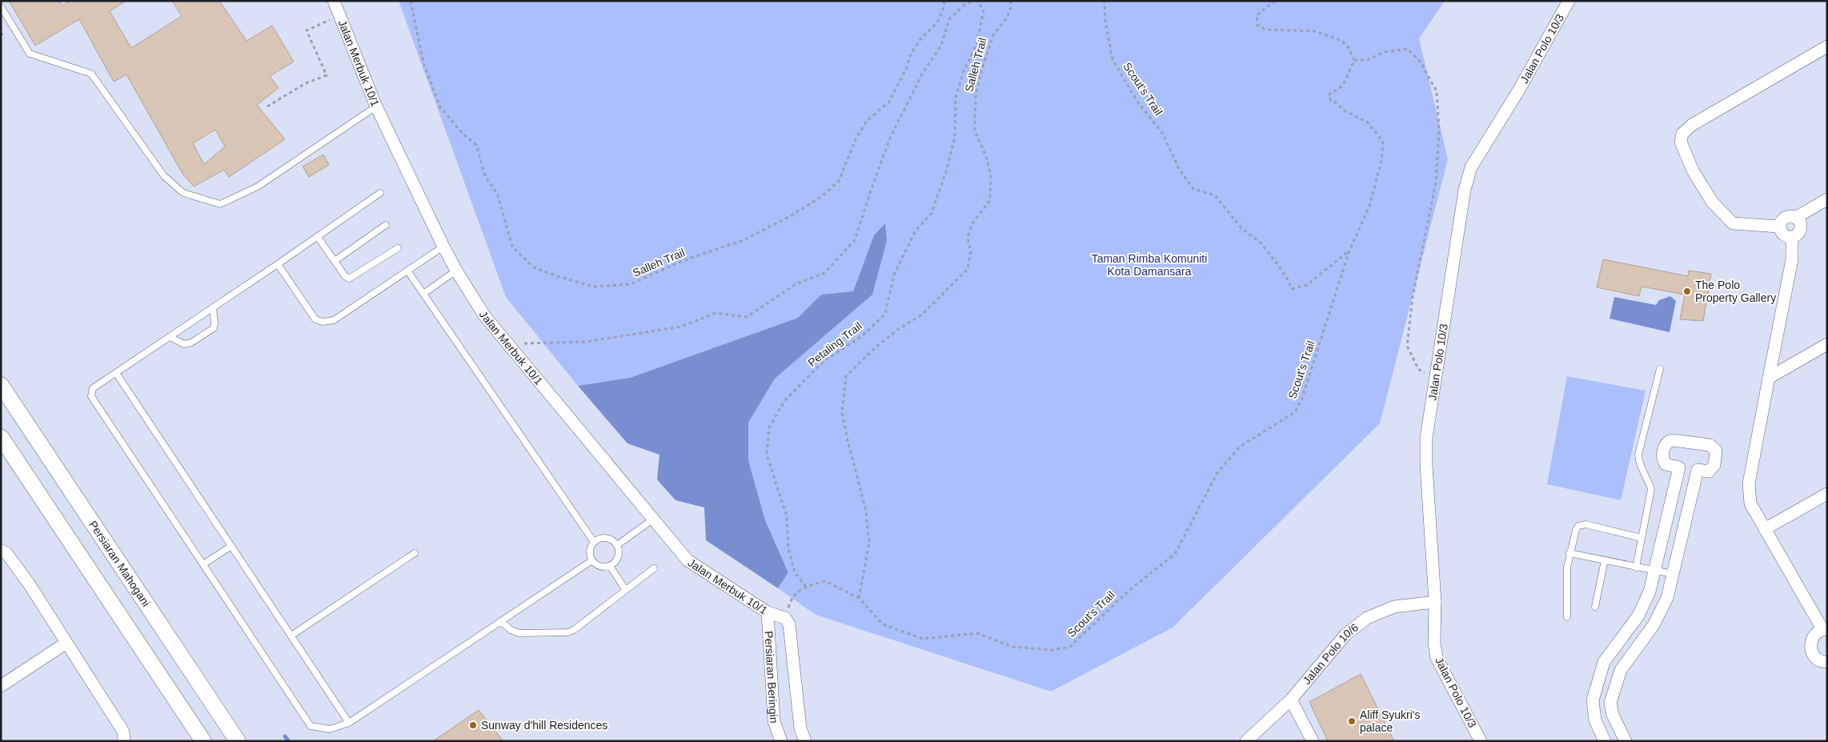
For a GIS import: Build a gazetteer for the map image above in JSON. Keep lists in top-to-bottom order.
{
  "streets": {
    "main road": ["Persiaran Mahogani"],
    "street": [
      "Jalan Polo 10/3",
      "Jalan Merbuk 10/1",
      "Jalan Polo 10/6",
      "Persiaran Beringin"
    ],
    "path": ["Salleh Trail", "Scout's Trail", "Petaling Trail"]
  },
  "crossings": [
    ["Jalan Polo 10/3", "Jalan Polo 10/6"],
    ["Jalan Merbuk 10/1", "Scout's Trail"],
    ["Jalan Merbuk 10/1", "Persiaran Beringin"],
    ["Salleh Trail", "Scout's Trail"],
    ["Scout's Trail", "Petaling Trail"],
    ["Scout's Trail", "Persiaran Beringin"]
  ],
  "parks": ["Taman Rimba Komuniti Kota Damansara"],
  "places": ["The Polo Property Gallery", "Aliff Syukri's palace", "Sunway d'hill Residences"]
}
